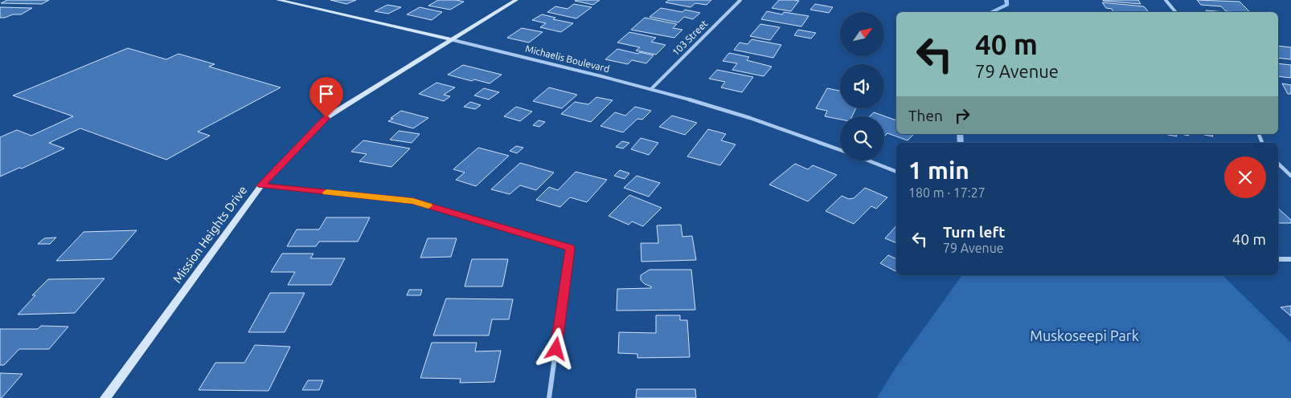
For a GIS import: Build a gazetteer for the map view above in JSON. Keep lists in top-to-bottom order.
{
  "streets": {
    "street": ["103 Street", "Michaelis Boulevard", "Mission Heights Drive"]
  },
  "crossings": [
    ["103 Street", "Michaelis Boulevard"],
    ["Michaelis Boulevard", "Mission Heights Drive"]
  ],
  "parks": ["Muskoseepi Park"],
  "north": "top right",
  "page": {
    "turn": ["40 m", "79 Avenue"],
    "then": "Then",
    "heading": ["1 min", "180 m · 17:27"],
    "list": [
      {
        "name": "Turn left",
        "note": "79 Avenue",
        "value": "40 m"
      }
    ]
  }
}
